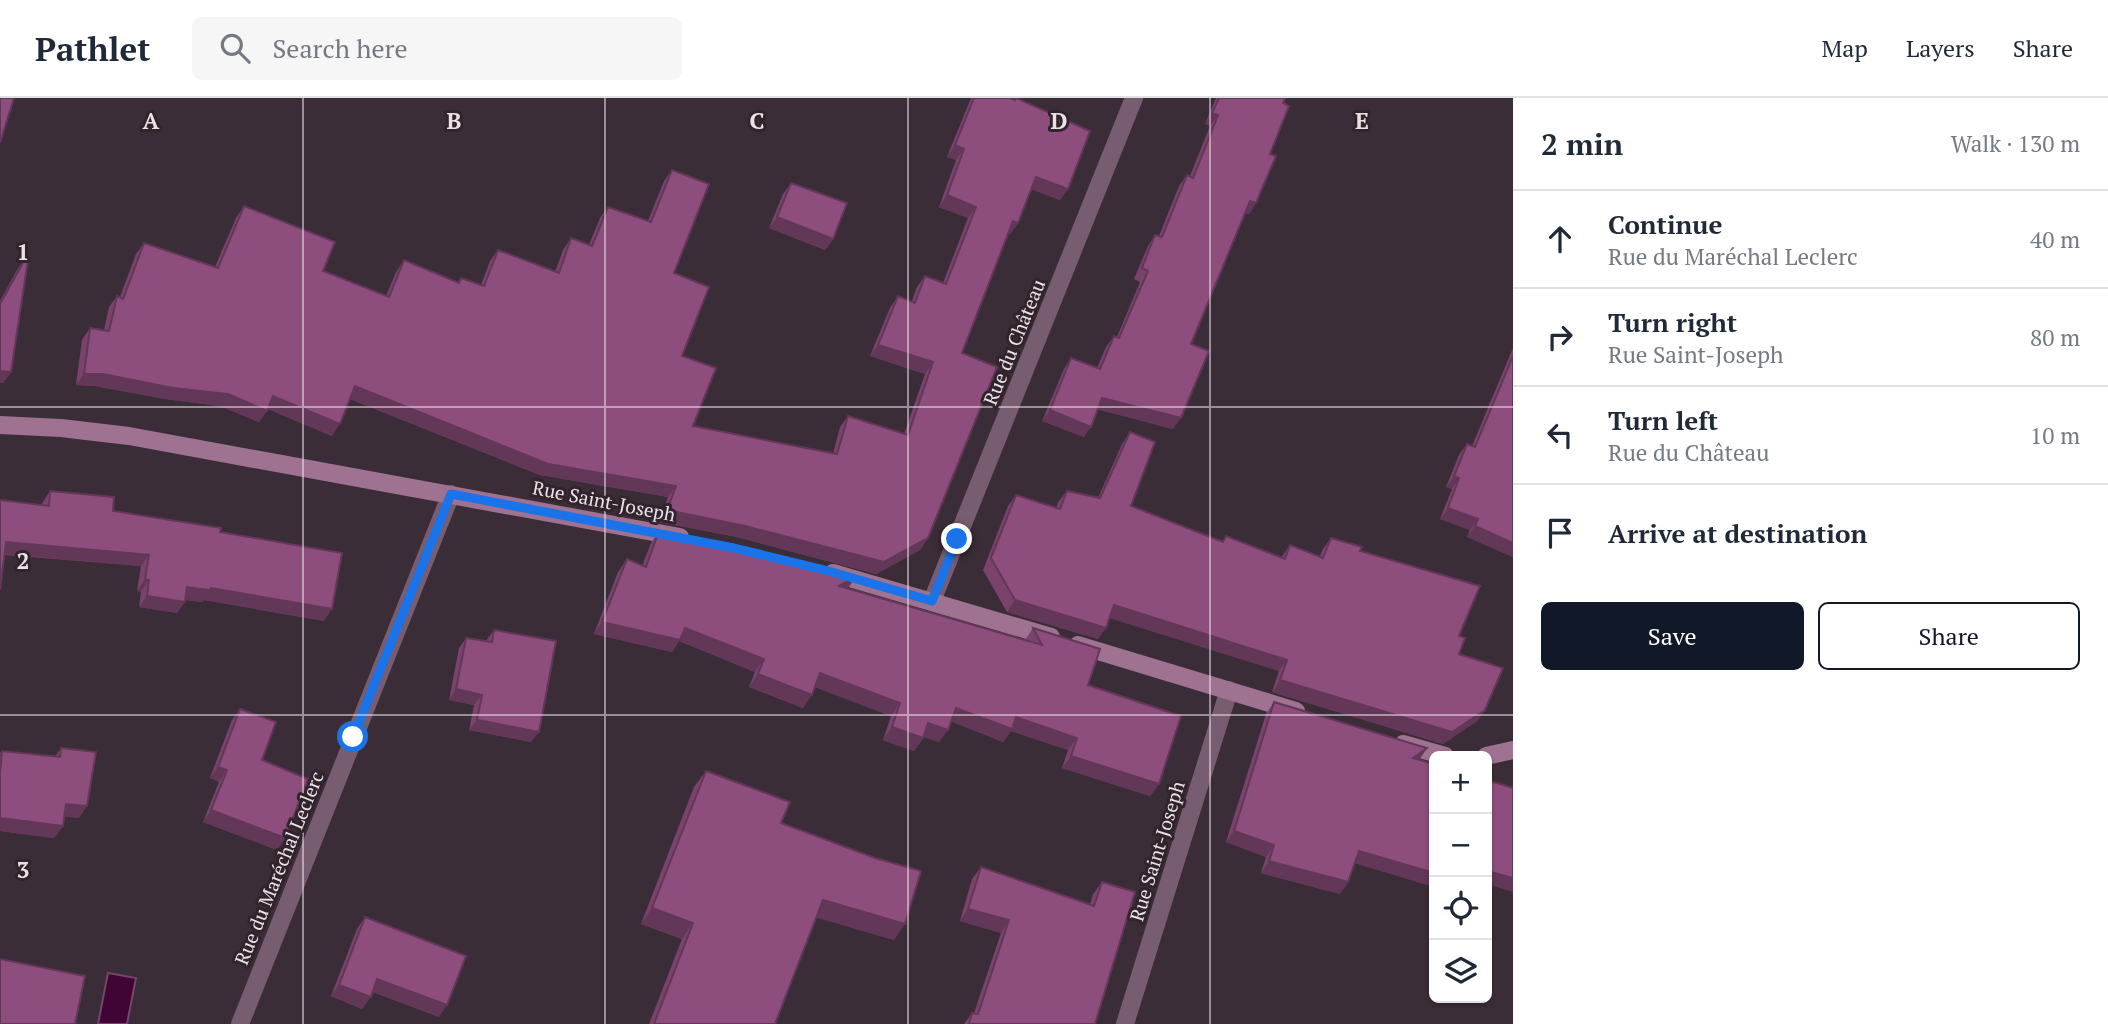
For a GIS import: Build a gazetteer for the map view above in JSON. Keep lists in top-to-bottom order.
{
  "streets": {
    "street": ["Rue du Château", "Rue Saint-Joseph", "Rue du Maréchal Leclerc"]
  },
  "crossings": [
    ["Rue Saint-Joseph", "Rue du Maréchal Leclerc"]
  ],
  "page": {
    "header": "Pathlet",
    "search": "Search here",
    "nav": ["Map", "Layers", "Share"],
    "heading": ["2 min", "Walk · 130 m"],
    "list": [
      ["Continue", "Rue du Maréchal Leclerc", "40 m"],
      ["Turn right", "Rue Saint-Joseph", "80 m"],
      ["Turn left", "Rue du Château", "10 m"],
      "Arrive at destination"
    ],
    "buttons": ["Save", "Share"],
    "map_buttons": ["+", "−"]
  },
  "grid": {
    "columns": [
      "A",
      "B",
      "C",
      "D",
      "E"
    ],
    "rows": ["1", "2", "3"]
  }
}
